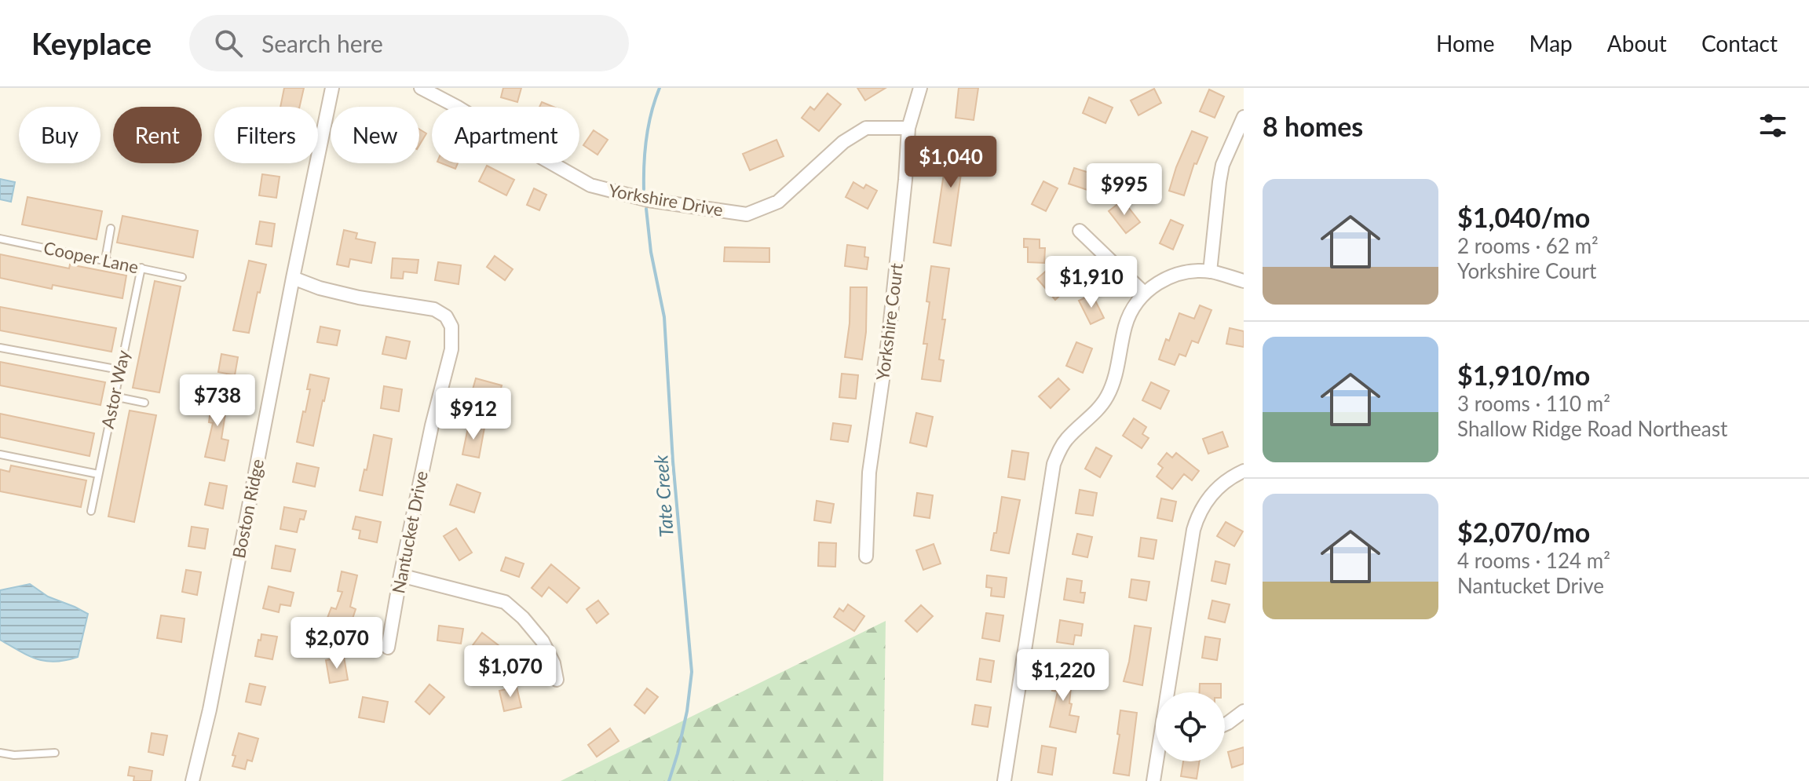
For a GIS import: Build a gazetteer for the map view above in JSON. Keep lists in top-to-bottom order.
{
  "streets": {
    "street": [
      "Yorkshire Drive",
      "Yorkshire Court",
      "Boston Ridge",
      "Nantucket Drive"
    ],
    "lane": ["Cooper Lane", "Astor Way"]
  },
  "crossings": [
    ["Yorkshire Drive", "Yorkshire Court"],
    ["Cooper Lane", "Astor Way"],
    ["Boston Ridge", "Nantucket Drive"]
  ],
  "water": ["Tate Creek"],
  "page": {
    "header": "Keyplace",
    "search": "Search here",
    "nav": [
      "Home",
      "Map",
      "About",
      "Contact"
    ],
    "heading": "8 homes",
    "chip": [
      "Buy",
      "Rent",
      "Filters",
      "New",
      "Apartment"
    ],
    "price": [
      "$1,040",
      "$995",
      "$1,910",
      "$738",
      "$912",
      "$2,070",
      "$1,070",
      "$1,220"
    ],
    "list": [
      {
        "name": "$1,040/mo",
        "note": "2 rooms · 62 m² · Yorkshire Court"
      },
      {
        "name": "$1,910/mo",
        "note": "3 rooms · 110 m² · Shallow Ridge Road Northeast"
      },
      {
        "name": "$2,070/mo",
        "note": "4 rooms · 124 m² · Nantucket Drive"
      }
    ]
  }
}
